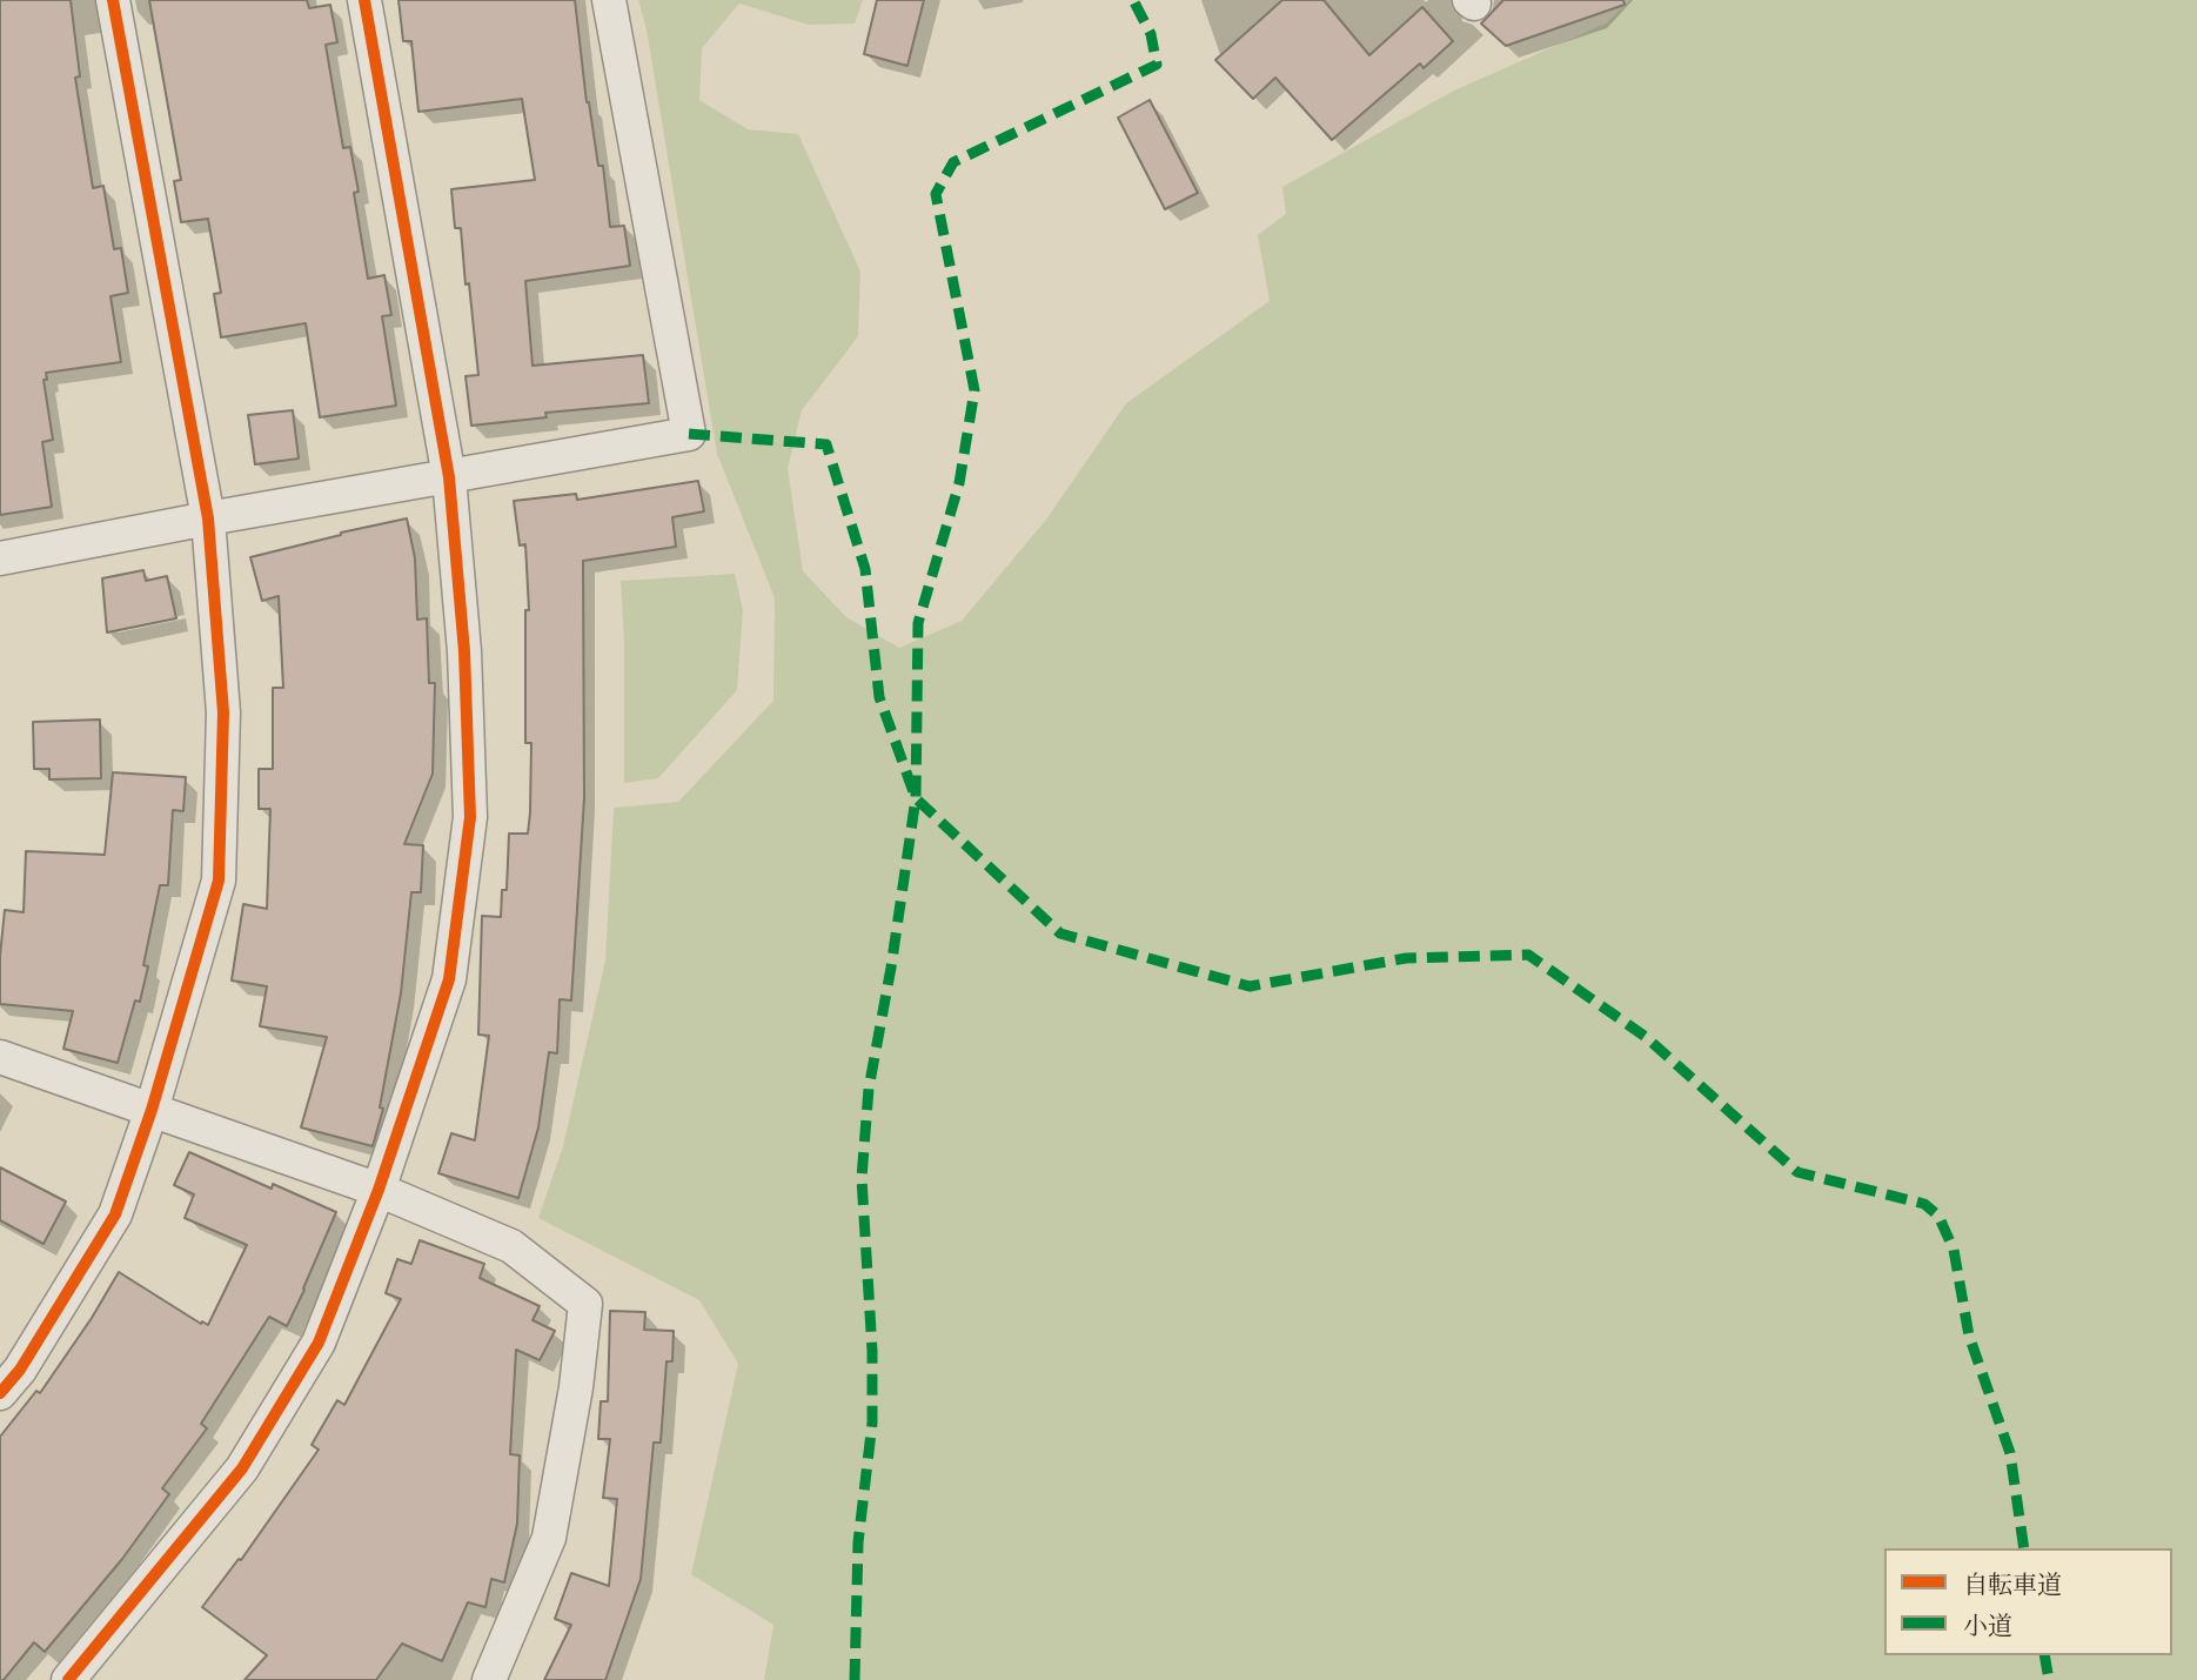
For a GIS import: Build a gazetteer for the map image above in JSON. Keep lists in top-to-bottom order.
{
  "legend": ["自転車道", "小道"]
}
